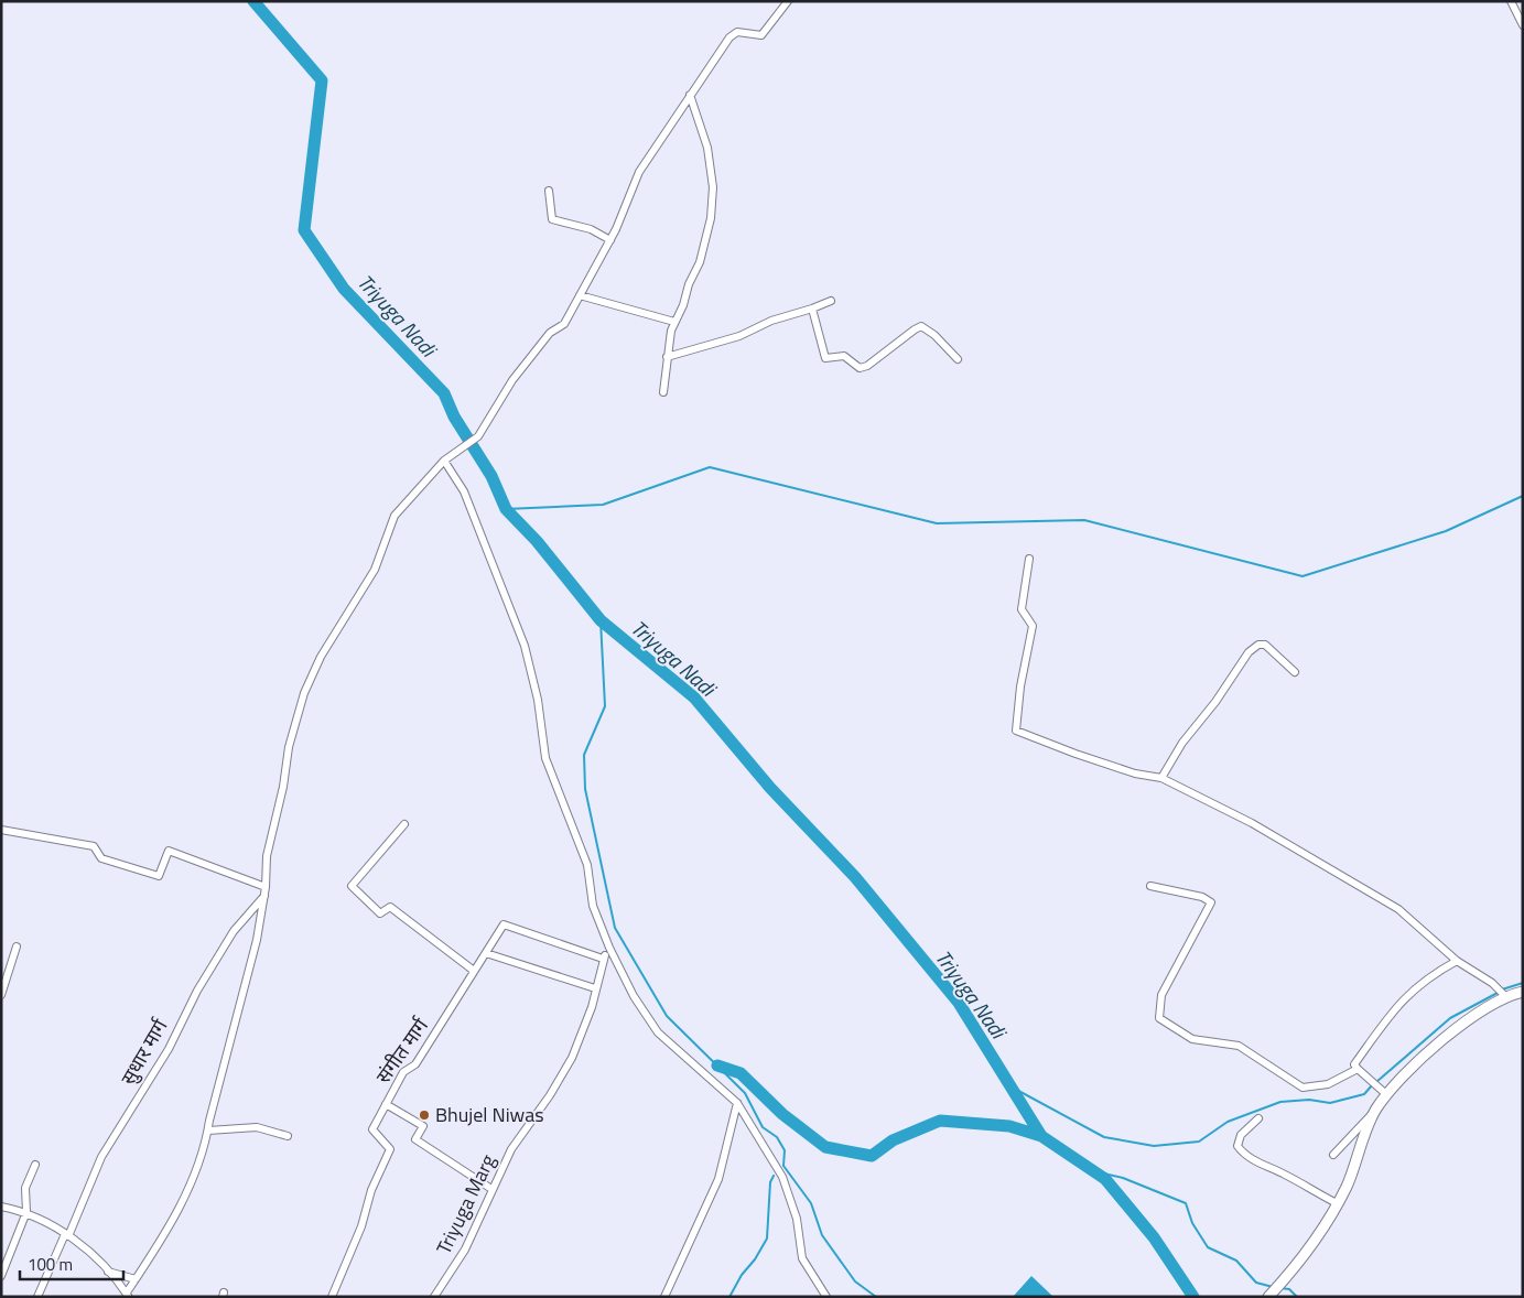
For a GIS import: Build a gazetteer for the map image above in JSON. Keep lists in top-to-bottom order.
{
  "streets": {
    "street": ["संगीत मार्ग", "सुधार मार्ग", "Triyuga Marg"]
  },
  "crossings": [
    ["संगीत मार्ग", "Triyuga Marg"]
  ],
  "water": ["Triyuga Nadi"],
  "places": ["Bhujel Niwas"],
  "scale_bar": "100 m"
}
